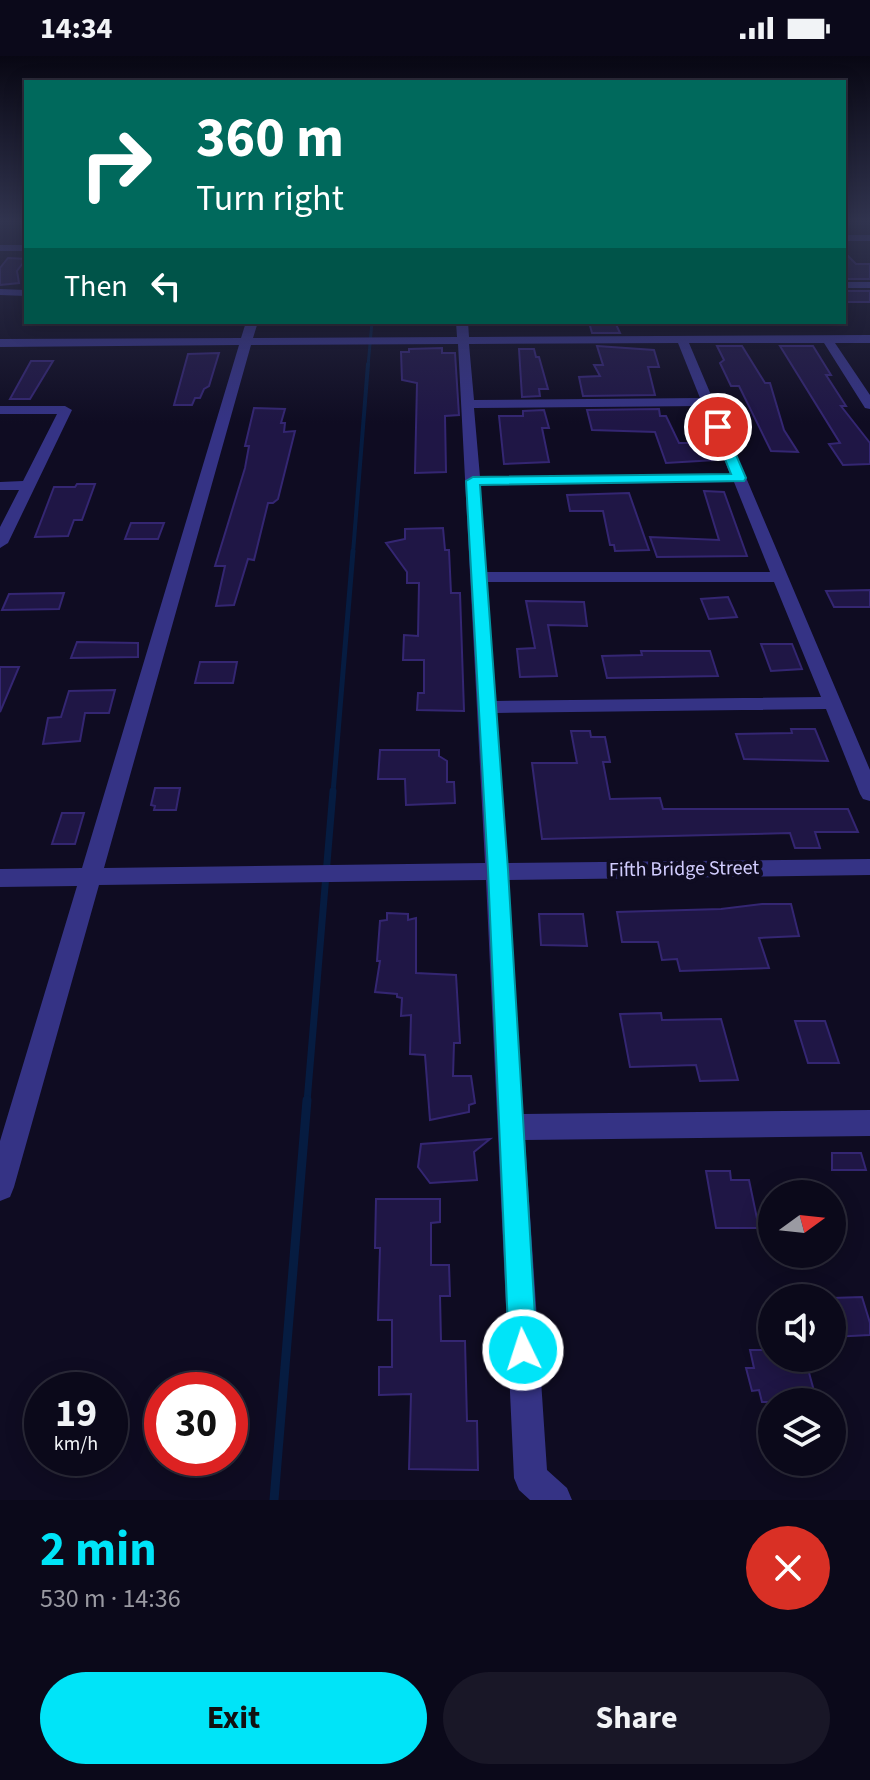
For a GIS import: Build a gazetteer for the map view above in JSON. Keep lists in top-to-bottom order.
{
  "streets": {
    "street": ["Fifth Bridge Street"]
  },
  "north": "right",
  "page": {
    "status": "14:34",
    "turn": ["360 m", "Turn right"],
    "then": "Then",
    "speed": "19 km/h",
    "limit": "30",
    "heading": ["2 min", "530 m · 14:36"],
    "buttons": ["Exit", "Share"]
  }
}
